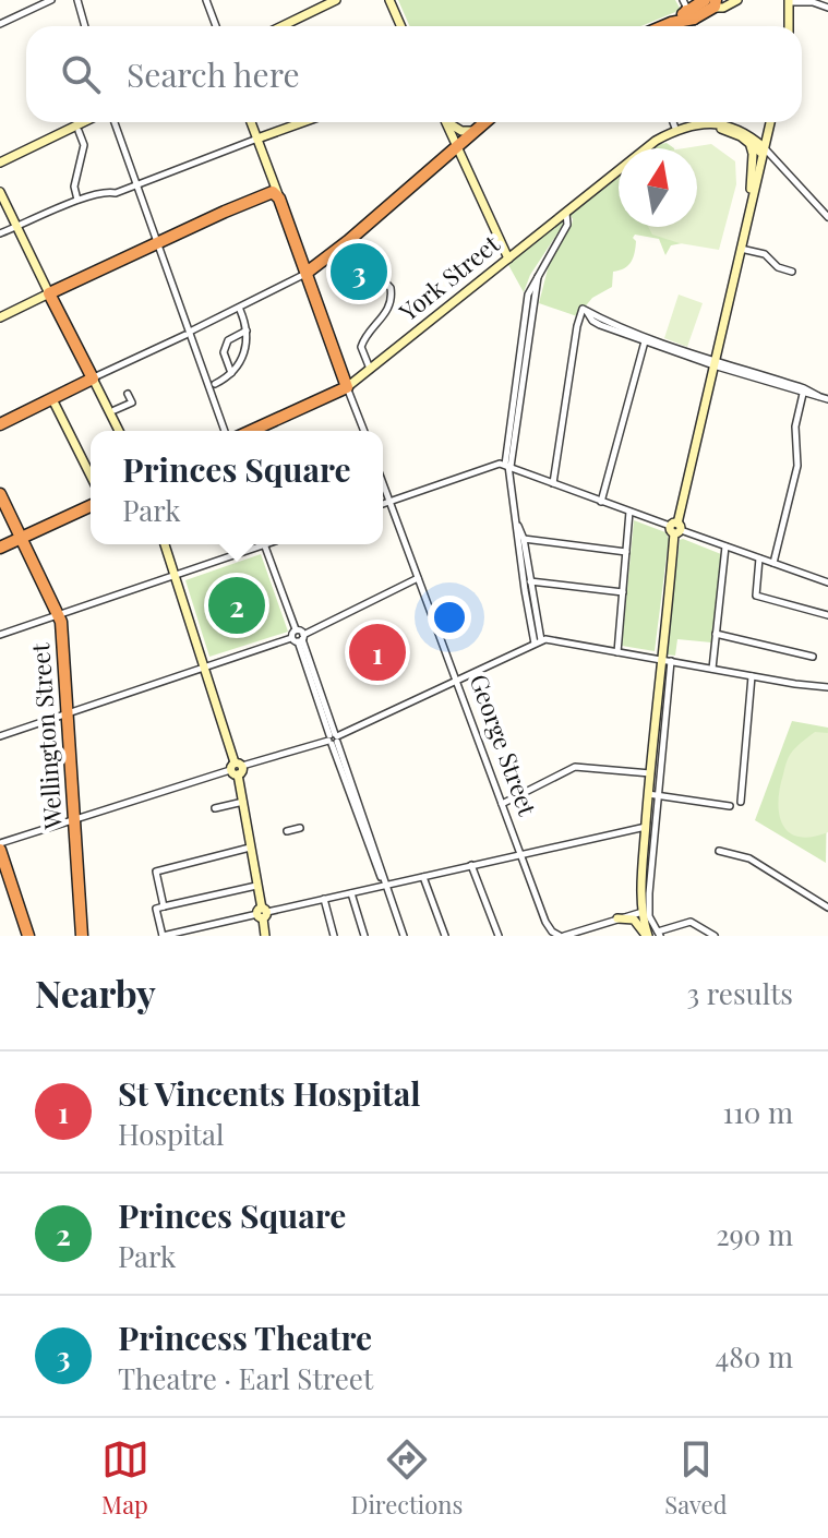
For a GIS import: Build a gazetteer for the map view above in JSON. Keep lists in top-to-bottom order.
{
  "streets": {
    "highway": ["York Street", "Wellington Street"],
    "street": ["George Street"]
  },
  "north": "top",
  "page": {
    "search": "Search here",
    "pins": ["3", "2", "1"],
    "popup": ["Princes Square", "Park"],
    "heading": ["Nearby", "3 results"],
    "list": [
      {
        "mark": "1",
        "name": "St Vincents Hospital",
        "note": "Hospital",
        "value": "110 m"
      },
      {
        "mark": "2",
        "name": "Princes Square",
        "note": "Park",
        "value": "290 m"
      },
      {
        "mark": "3",
        "name": "Princess Theatre",
        "note": "Theatre · Earl Street",
        "value": "480 m"
      }
    ],
    "nav": ["Map", "Directions", "Saved"]
  }
}
